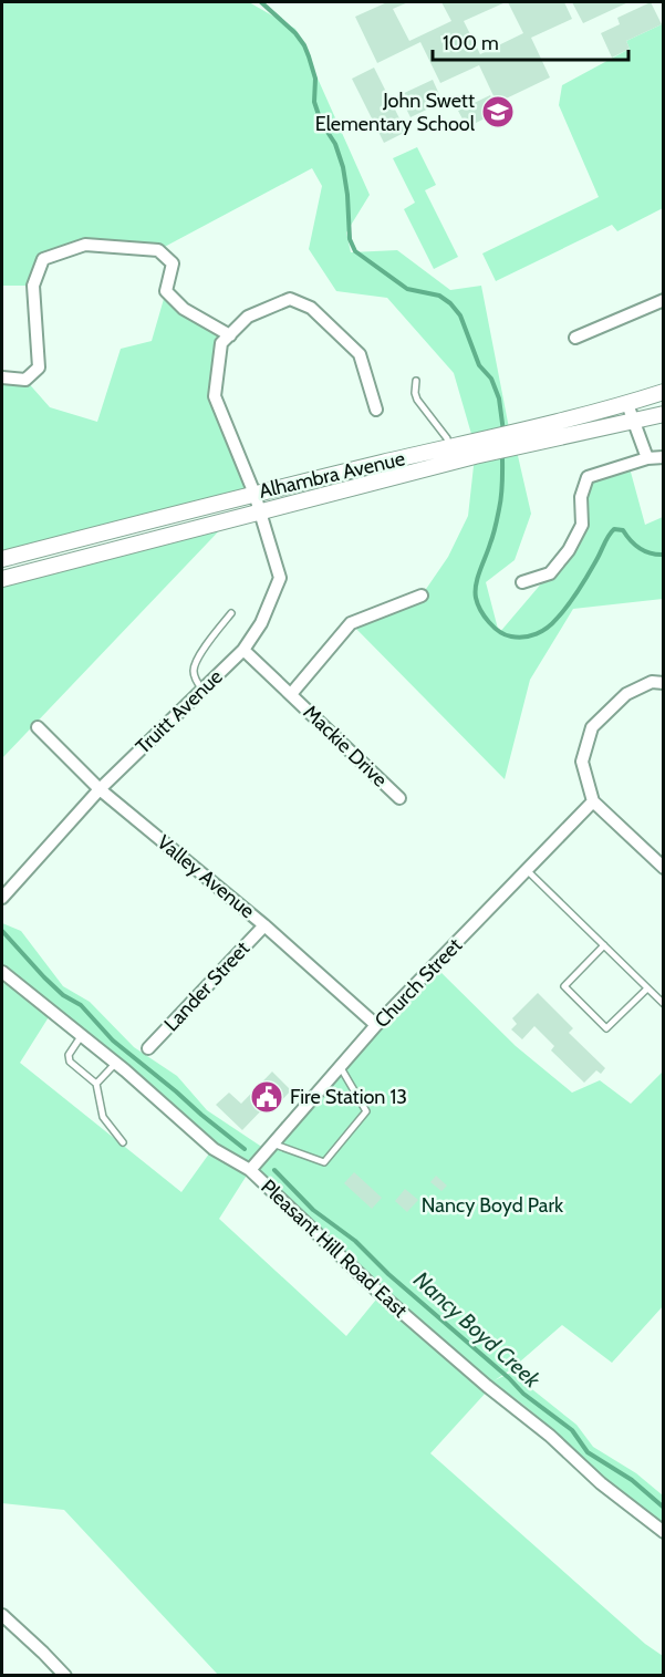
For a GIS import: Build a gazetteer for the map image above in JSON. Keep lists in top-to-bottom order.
{
  "streets": {
    "main road": ["Alhambra Avenue"],
    "street": [
      "Truitt Avenue",
      "Mackie Drive",
      "Valley Avenue",
      "Church Street",
      "Lander Street",
      "Pleasant Hill Road East"
    ]
  },
  "crossings": [
    ["Alhambra Avenue", "Truitt Avenue"],
    ["Truitt Avenue", "Mackie Drive"],
    ["Truitt Avenue", "Valley Avenue"],
    ["Valley Avenue", "Church Street"],
    ["Valley Avenue", "Lander Street"],
    ["Church Street", "Pleasant Hill Road East"]
  ],
  "water": ["Nancy Boyd Creek"],
  "parks": ["Nancy Boyd Park"],
  "places": {
    "school or university": ["John Swett Elementary School"],
    "public building": ["Fire Station 13"]
  },
  "scale_bar": "100 m"
}
